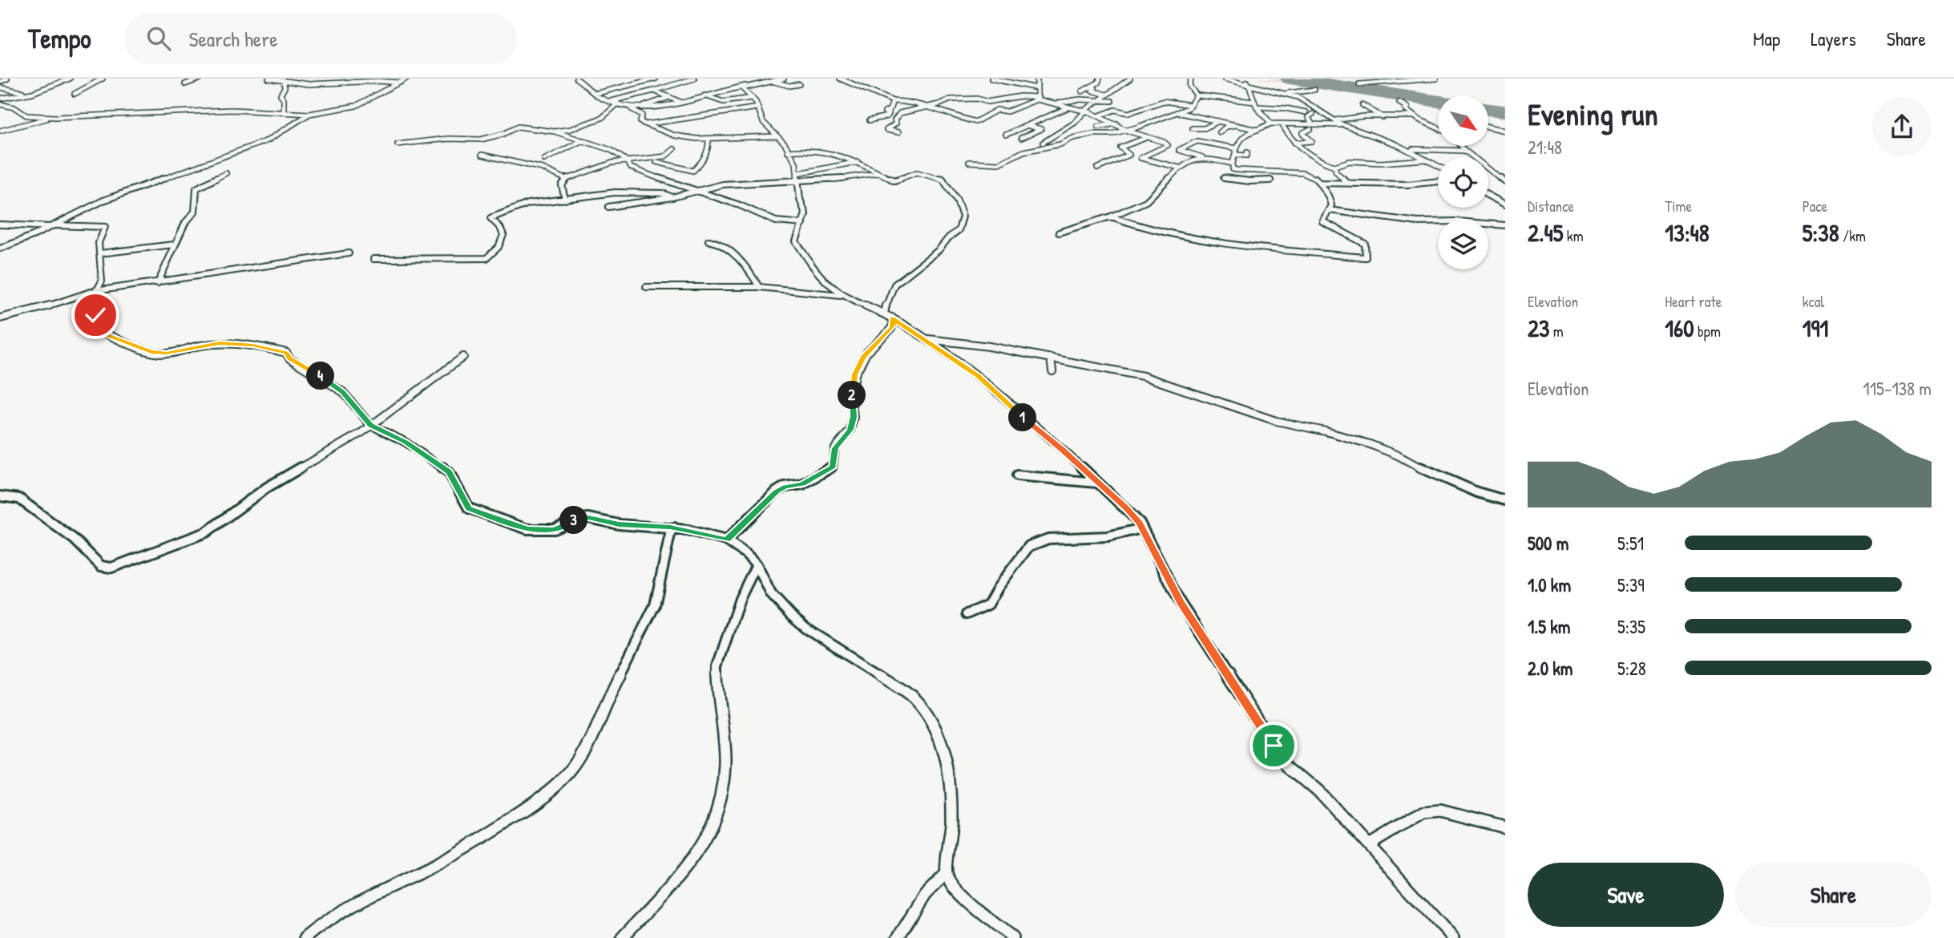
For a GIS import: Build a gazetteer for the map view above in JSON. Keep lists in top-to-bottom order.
{
  "north": "bottom right",
  "page": {
    "header": "Tempo",
    "search": "Search here",
    "nav": ["Map", "Layers", "Share"],
    "heading": ["Evening run", "21:48"],
    "stats": [
      ["Distance", "2.45 km"],
      ["Time", "13:48"],
      ["Pace", "5:38 /km"],
      ["Elevation", "23 m"],
      ["Heart rate", "160 bpm"],
      ["kcal", "191"]
    ],
    "pins": [
      "4",
      "2",
      "1",
      "3"
    ],
    "chart": ["Elevation", "115–138 m"],
    "list": [
      {
        "name": "500 m",
        "note": "5:51"
      },
      {
        "name": "1.0 km",
        "note": "5:39"
      },
      {
        "name": "1.5 km",
        "note": "5:35"
      },
      {
        "name": "2.0 km",
        "note": "5:28"
      }
    ],
    "buttons": ["Save", "Share"]
  }
}
